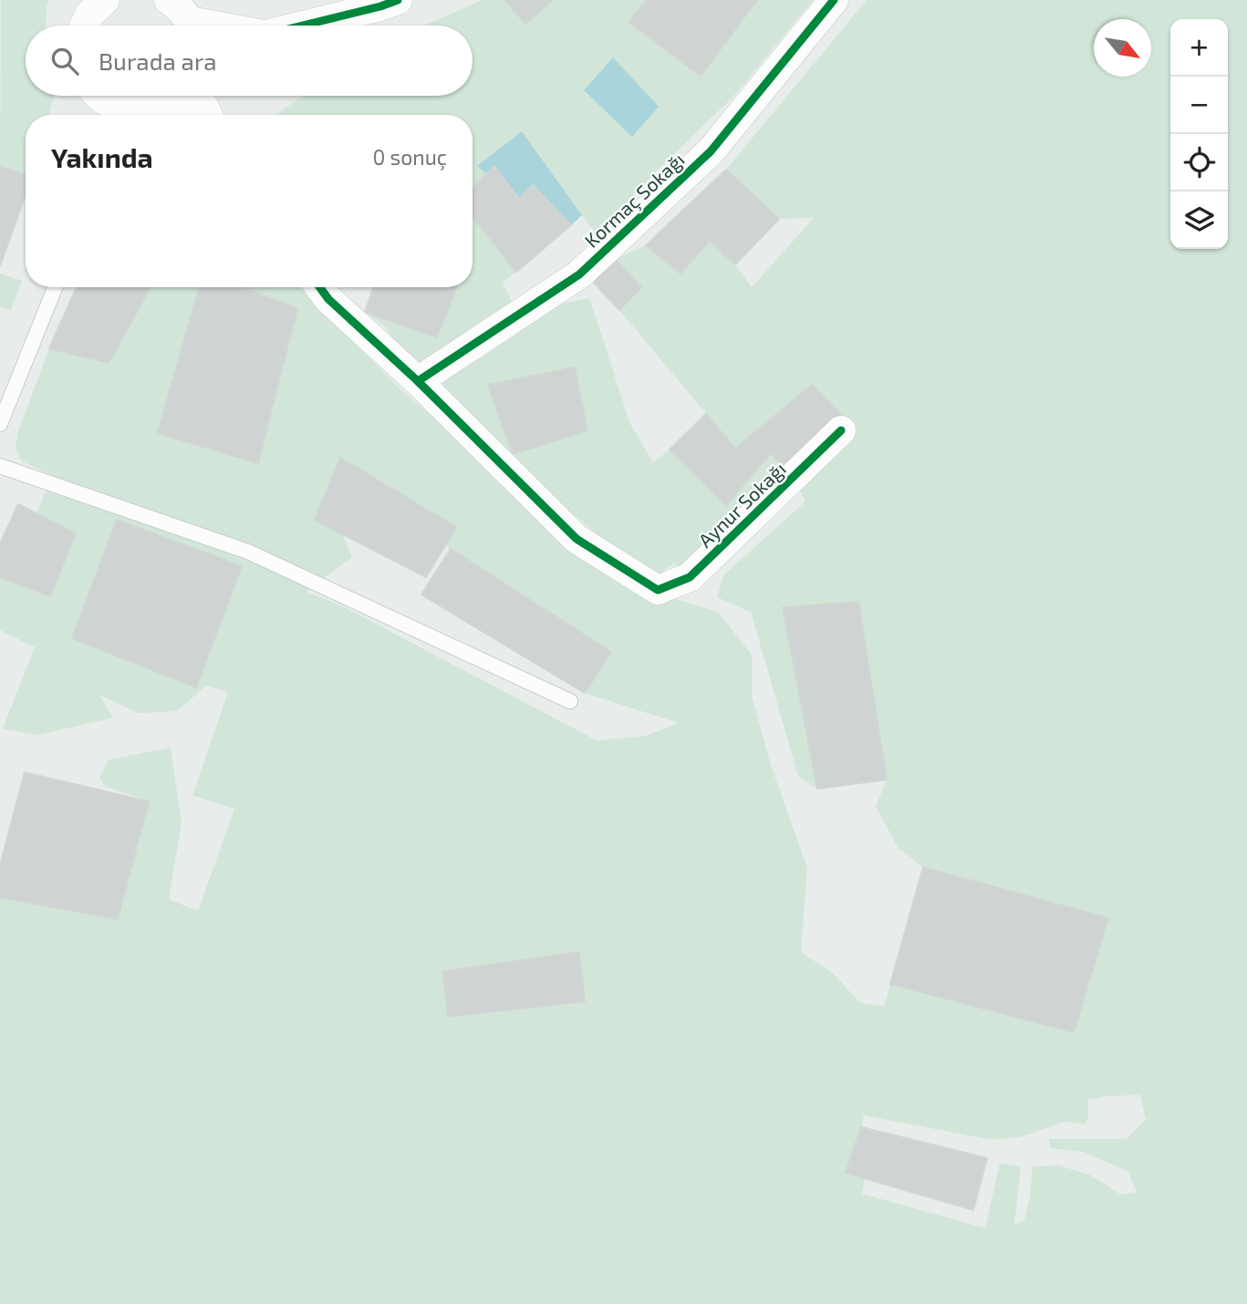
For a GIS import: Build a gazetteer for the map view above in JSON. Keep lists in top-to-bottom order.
{
  "streets": {
    "street": ["Kormaç Sokağı", "Aynur Sokağı"]
  },
  "crossings": [
    ["Kormaç Sokağı", "Aynur Sokağı"]
  ],
  "north": "bottom right",
  "page": {
    "map_buttons": ["+", "−"],
    "search": "Burada ara",
    "heading": ["Yakında", "0 sonuç"]
  }
}
